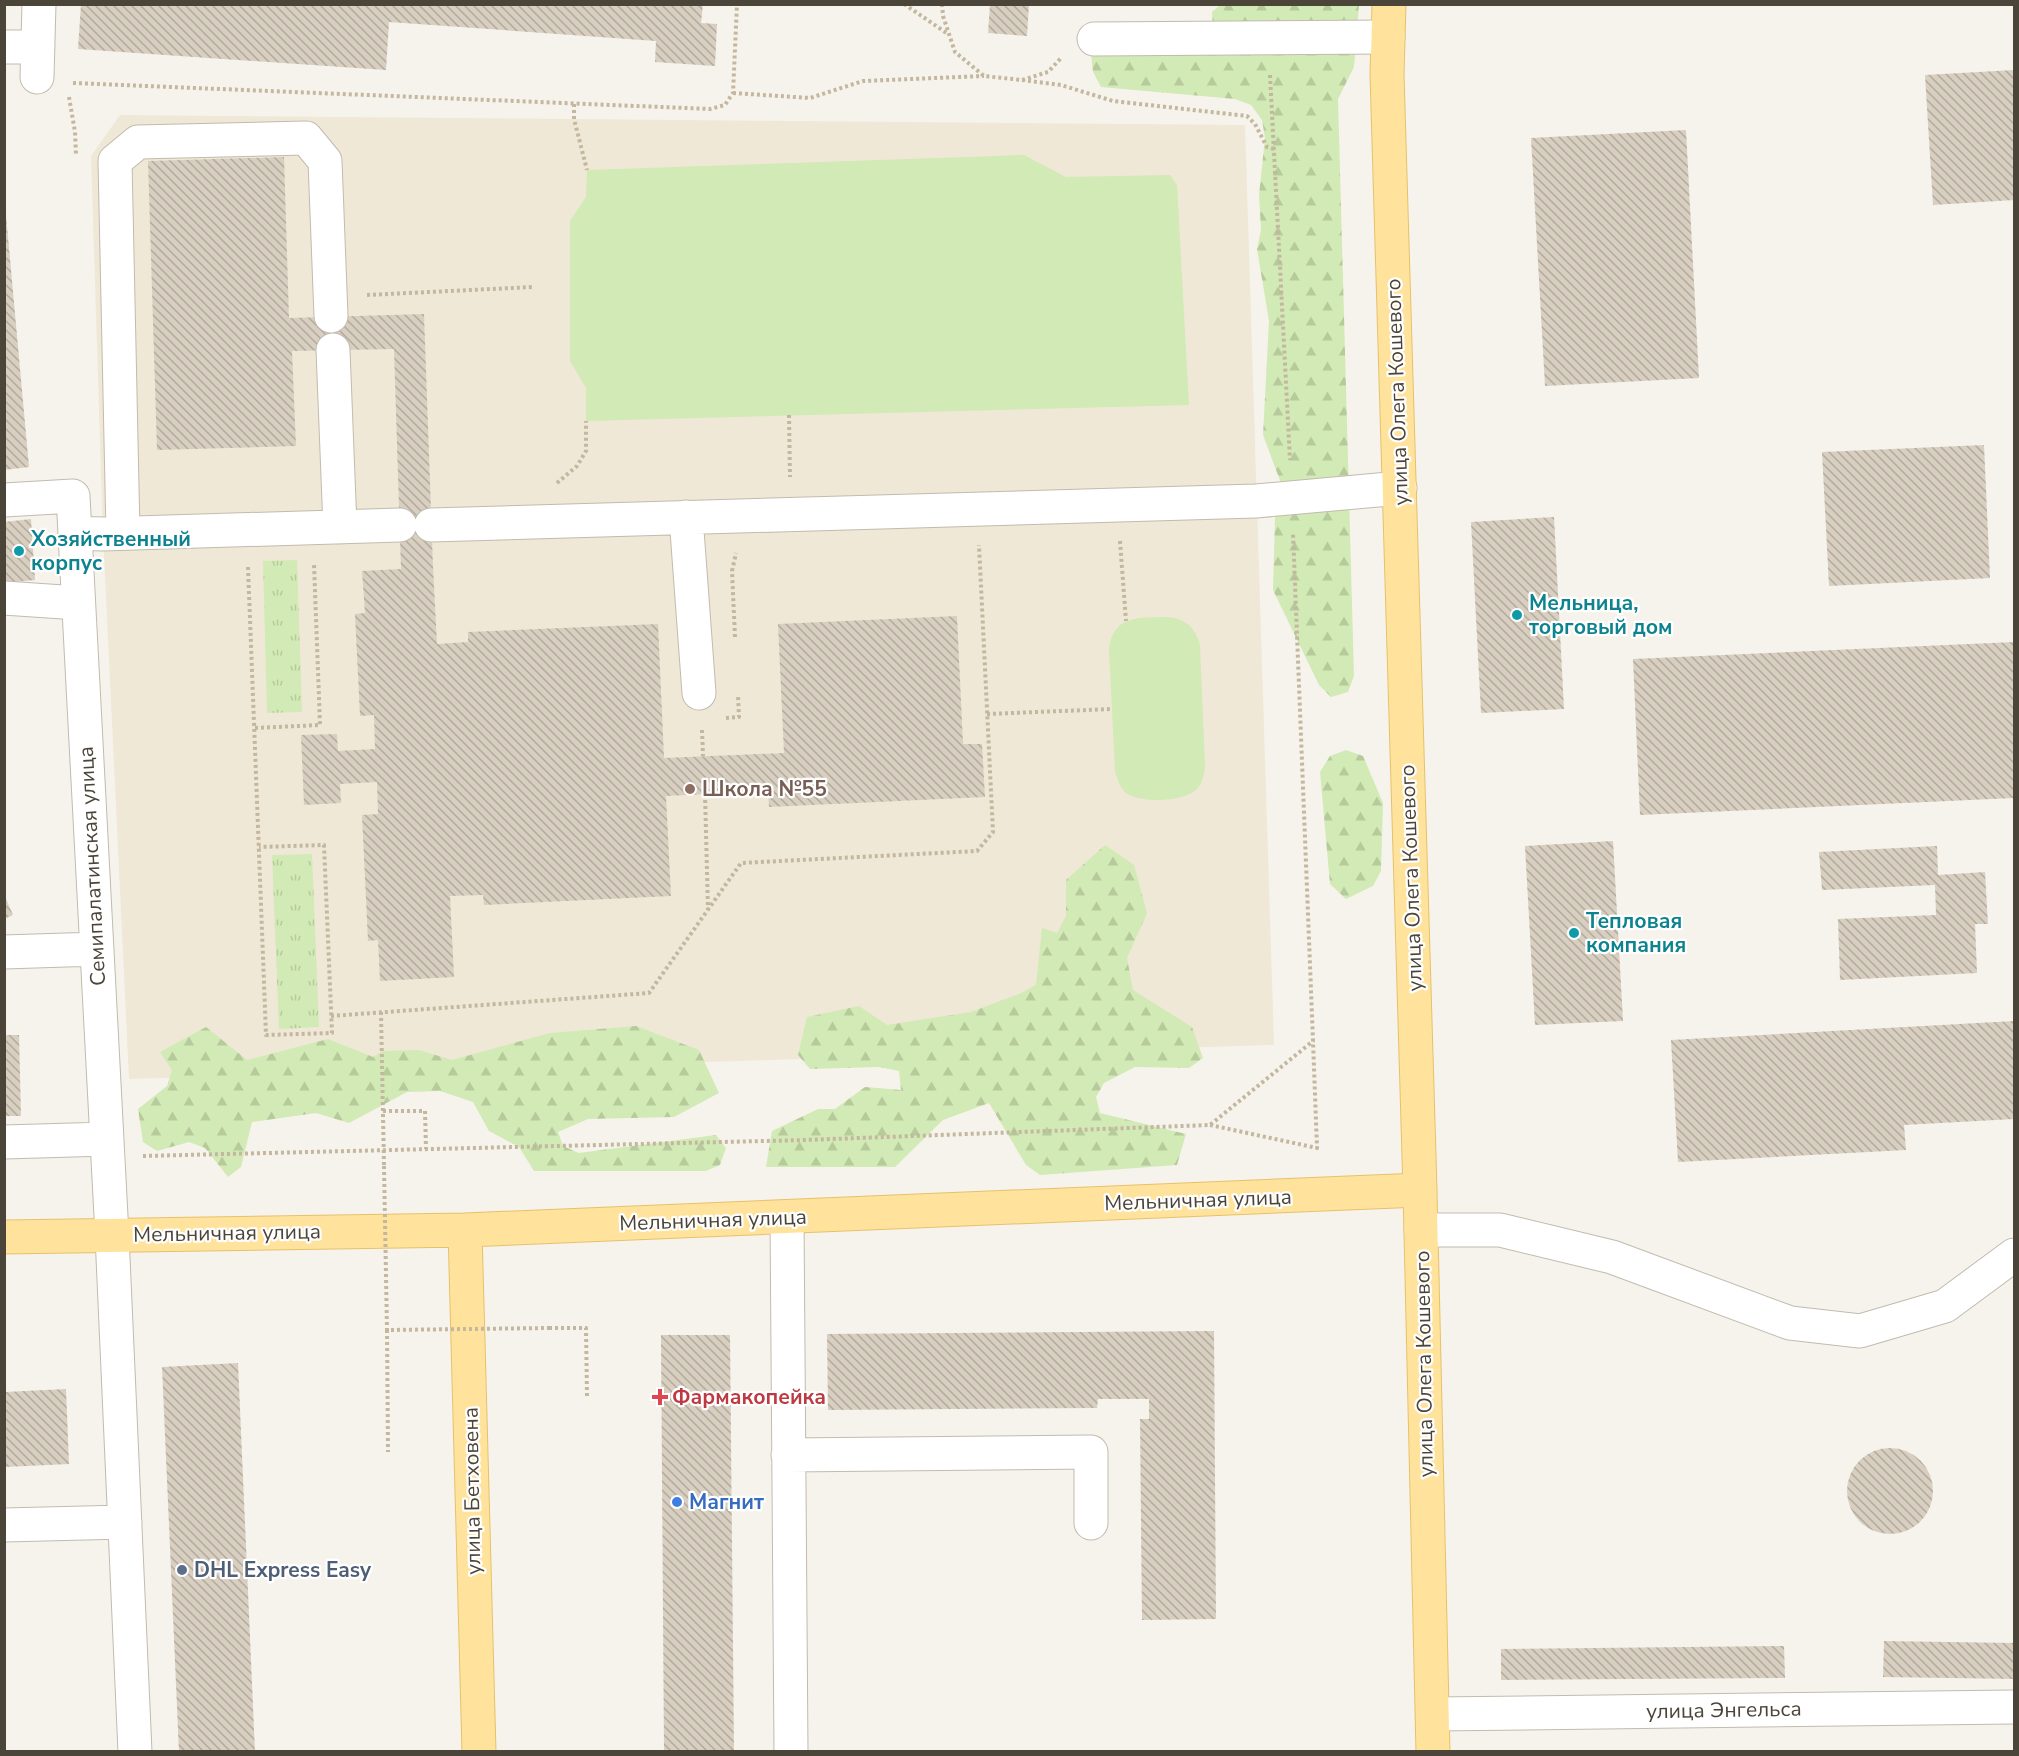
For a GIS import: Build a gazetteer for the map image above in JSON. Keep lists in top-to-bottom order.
{
  "streets": {
    "main road": ["улица Олега Кошевого", "Мельничная улица", "улица Бетховена"],
    "street": ["Семипалатинская улица", "улица Энгельса"]
  },
  "crossings": [
    ["улица Олега Кошевого", "Мельничная улица"],
    ["улица Олега Кошевого", "улица Энгельса"],
    ["Семипалатинская улица", "Мельничная улица"],
    ["Мельничная улица", "улица Бетховена"]
  ],
  "places": {
    "other": [
      "Хозяйственный корпус",
      "Мельница, торговый дом",
      "Школа №55",
      "Тепловая компания",
      "Магнит",
      "DHL Express Easy"
    ],
    "health": ["Фармакопейка"]
  }
}
